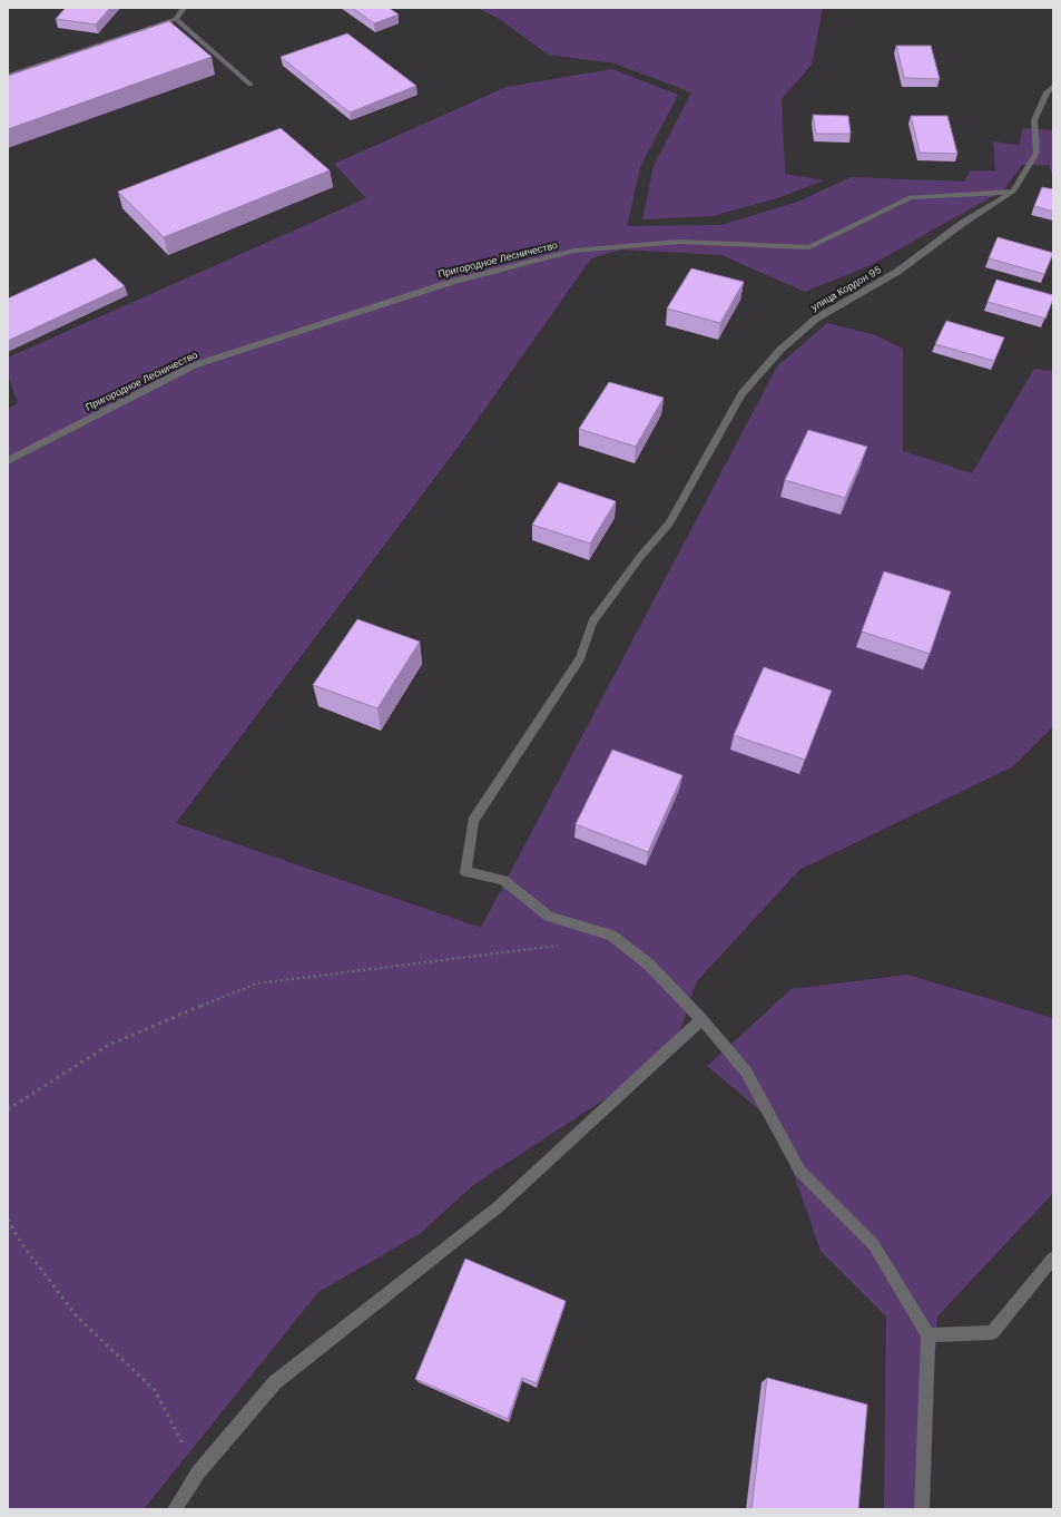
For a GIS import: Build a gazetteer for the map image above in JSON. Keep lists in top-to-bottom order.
{
  "streets": {
    "street": ["Пригородное Лесничество", "улица Кордон 95"]
  },
  "crossings": [
    ["Пригородное Лесничество", "улица Кордон 95"]
  ]
}
